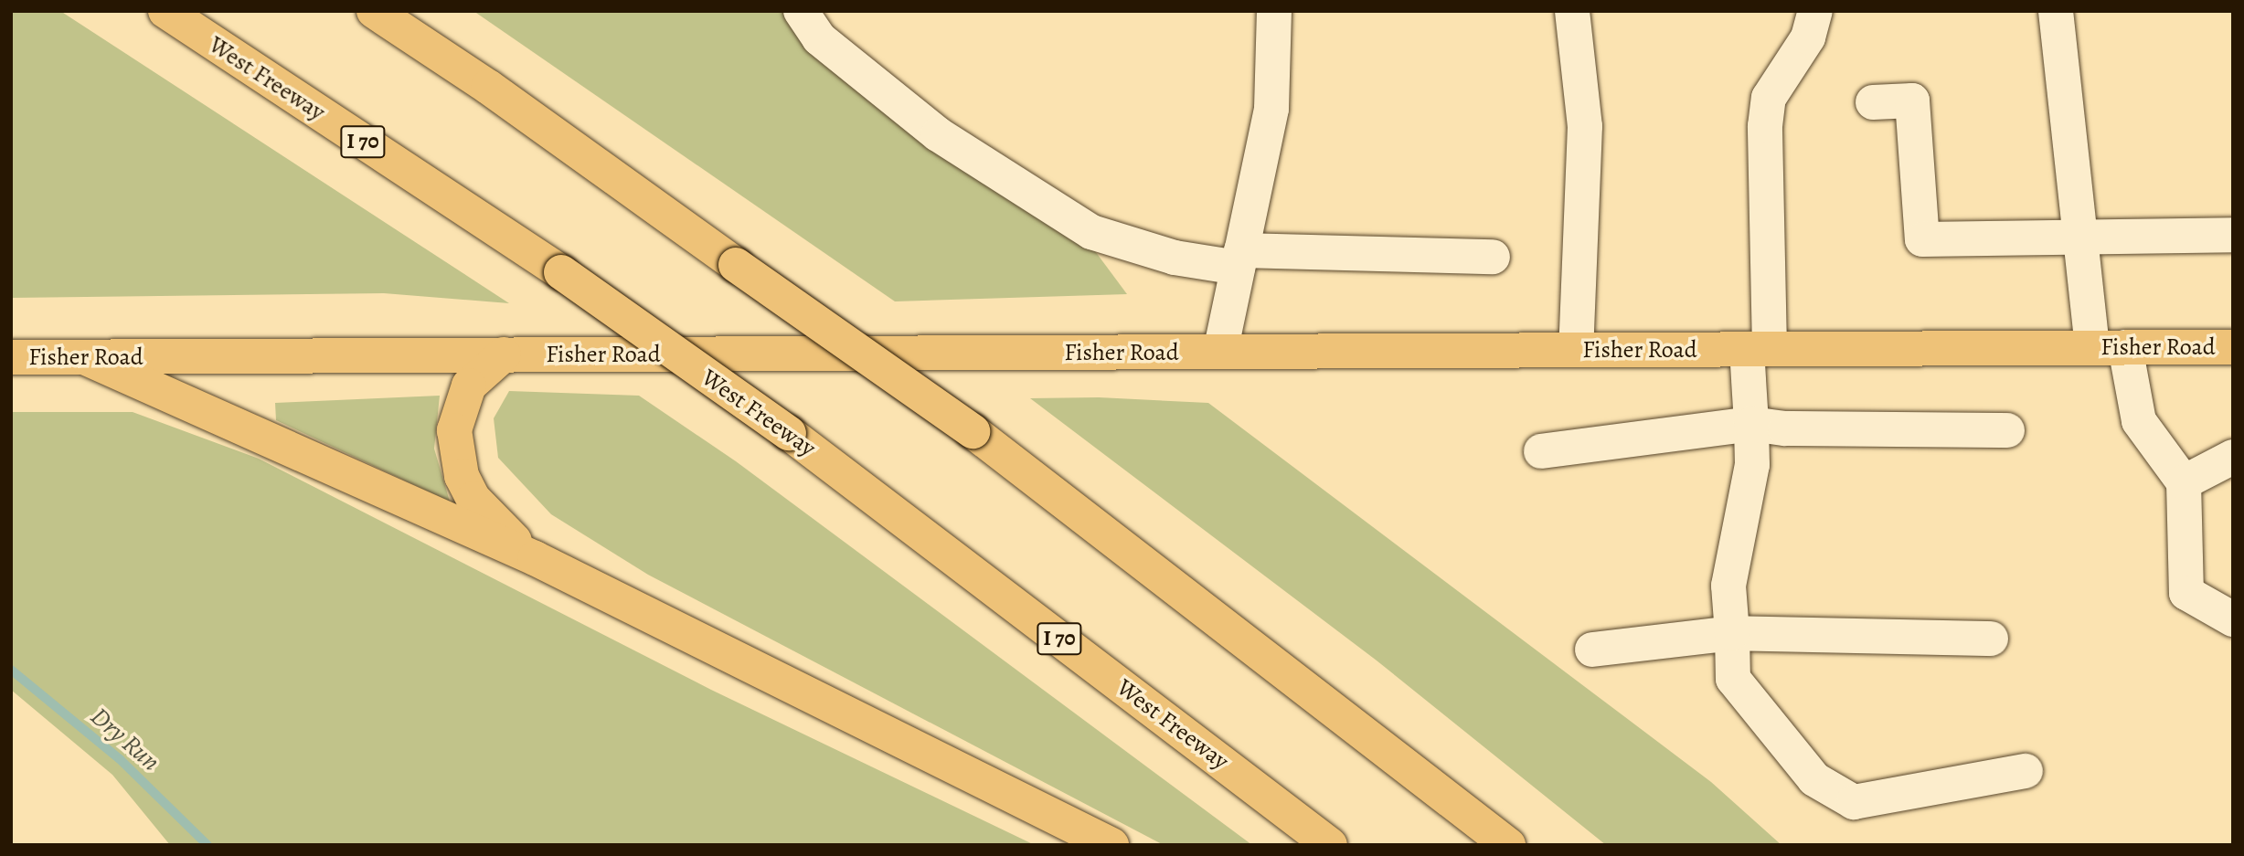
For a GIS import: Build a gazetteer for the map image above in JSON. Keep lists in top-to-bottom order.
{
  "streets": {
    "main road": ["West Freeway", "I 70", "Fisher Road"]
  },
  "water": ["Dry Run"]
}
